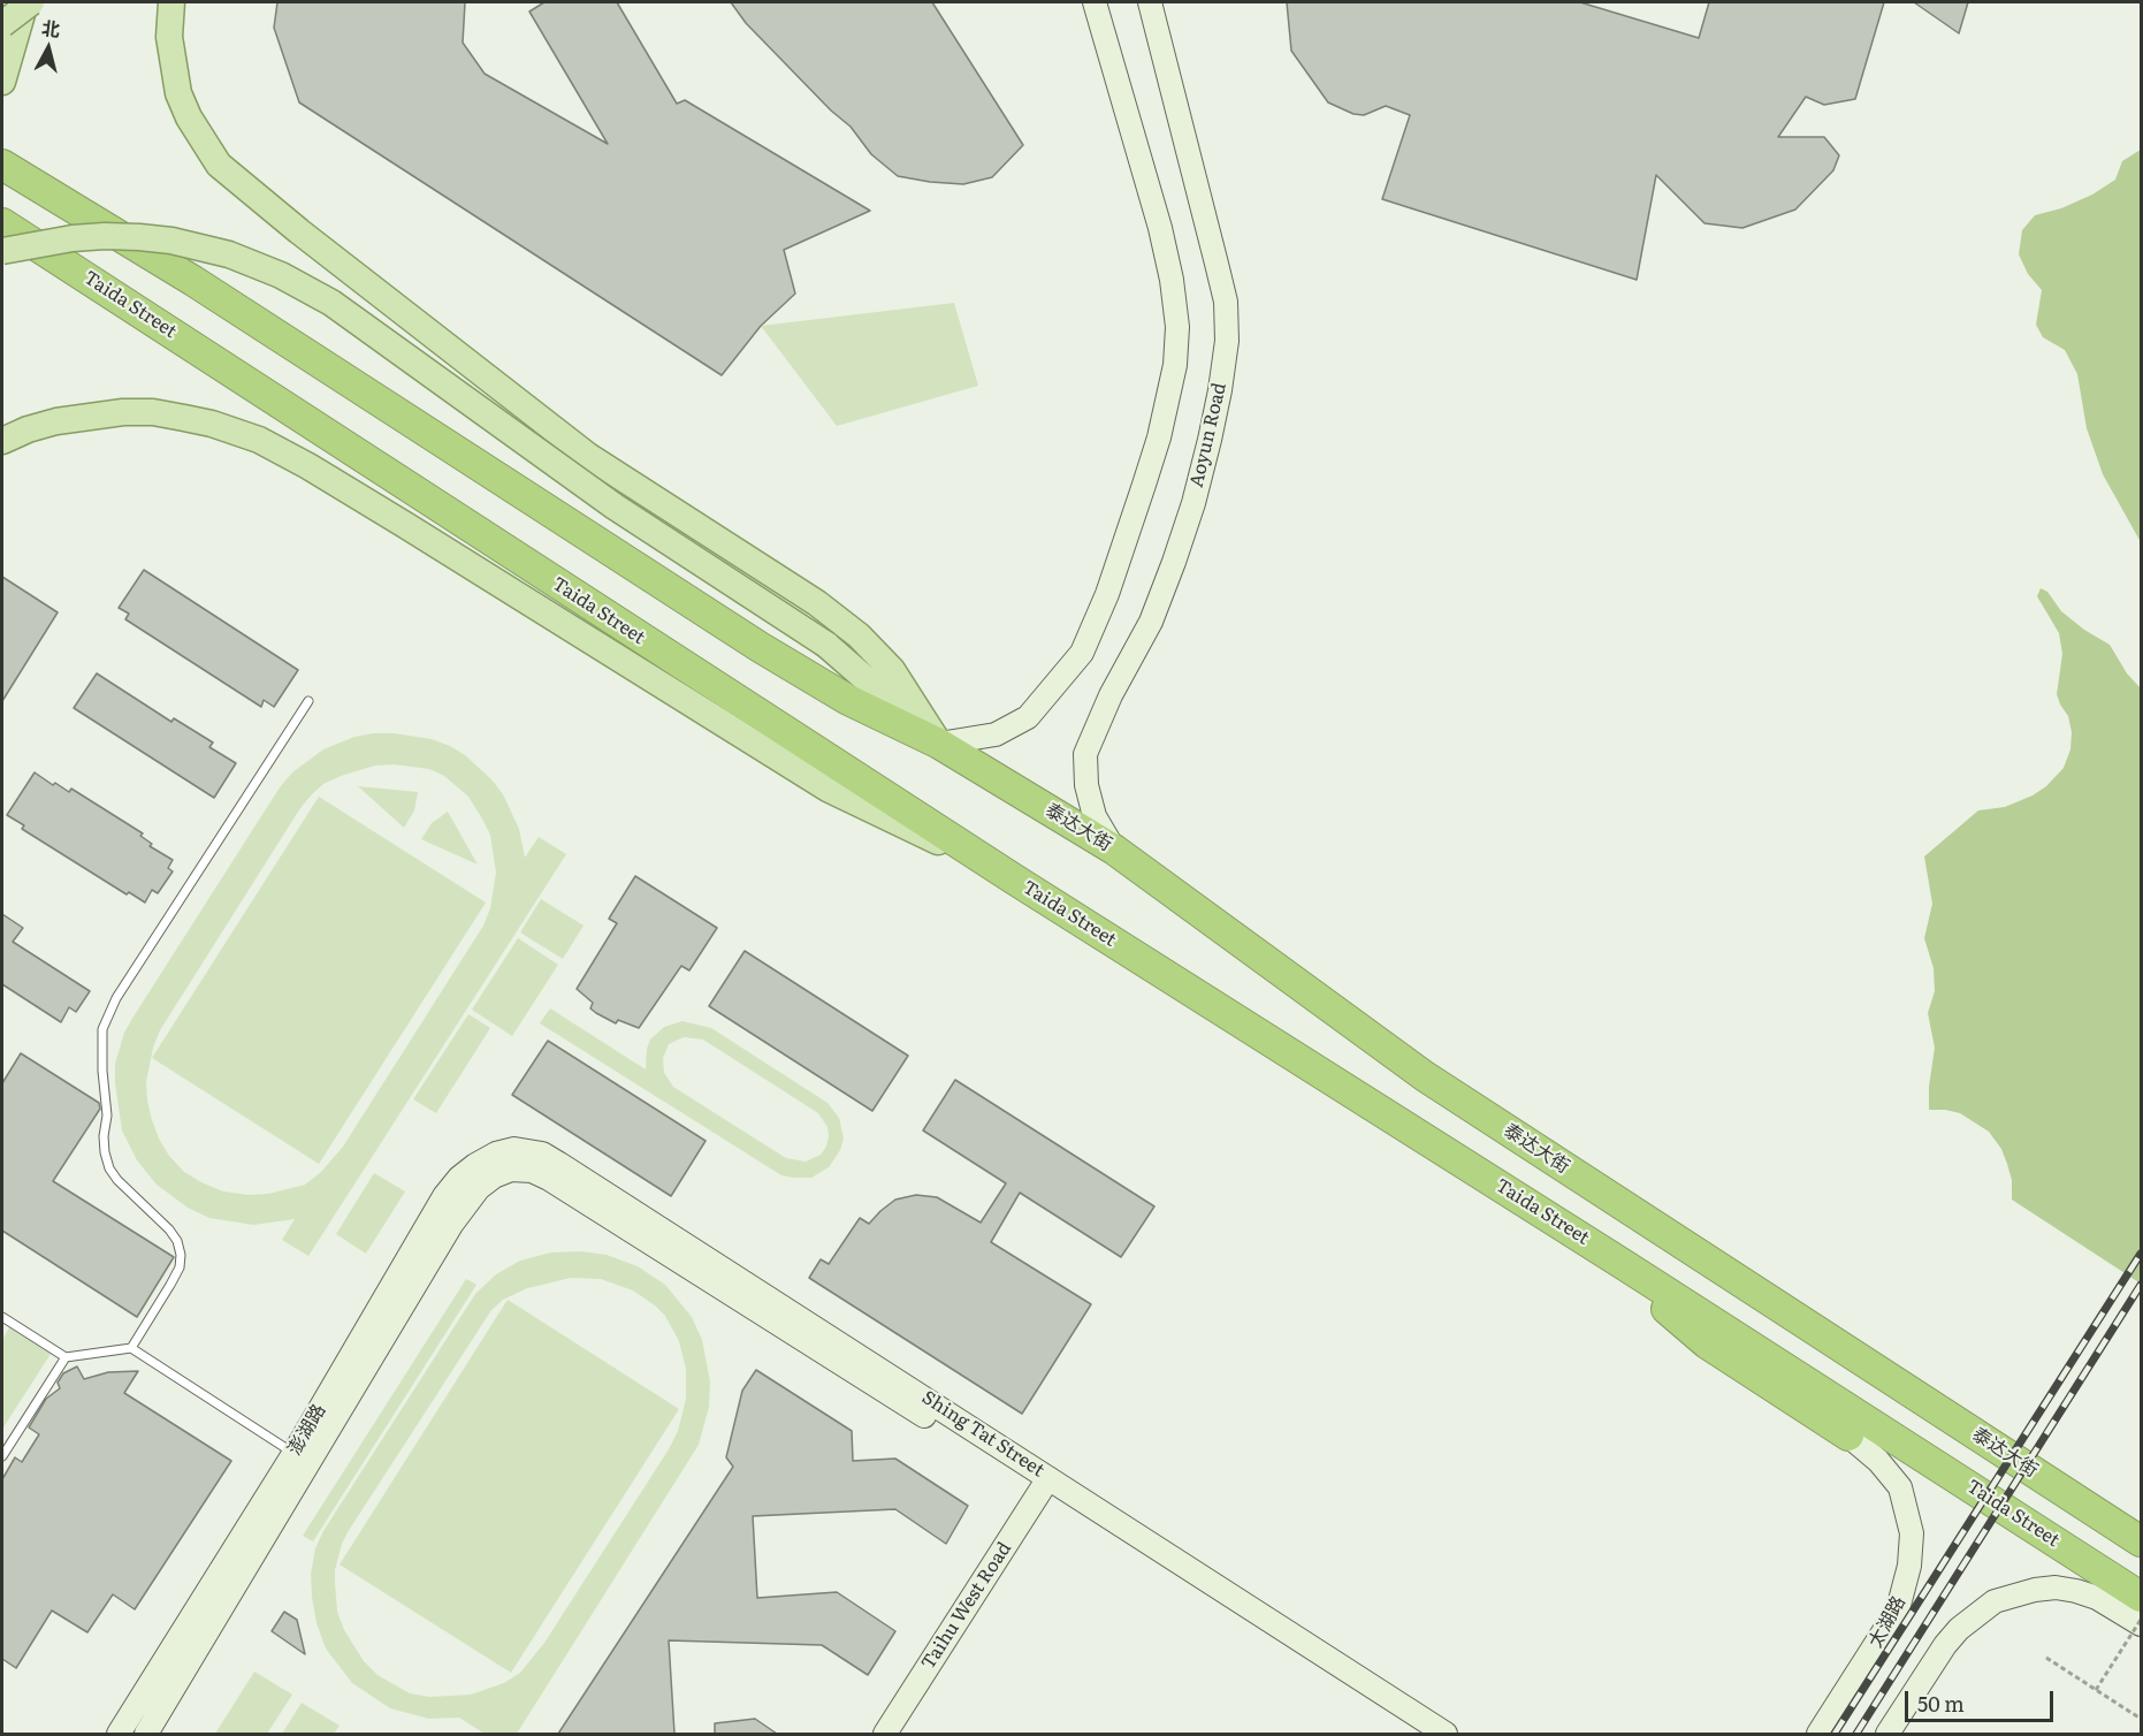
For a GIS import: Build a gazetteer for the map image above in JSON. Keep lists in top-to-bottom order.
{
  "streets": {
    "highway": ["Taida Street", "泰达大街"],
    "street": [
      "Aoyun Road",
      "澎湖路",
      "Shing Tat Street",
      "Taihu West Road",
      "太湖路"
    ]
  },
  "crossings": [
    ["Aoyun Road", "泰达大街"],
    ["澎湖路", "Shing Tat Street"],
    ["Shing Tat Street", "Taihu West Road"]
  ],
  "scale_bar": "50 m",
  "north": "top"
}
